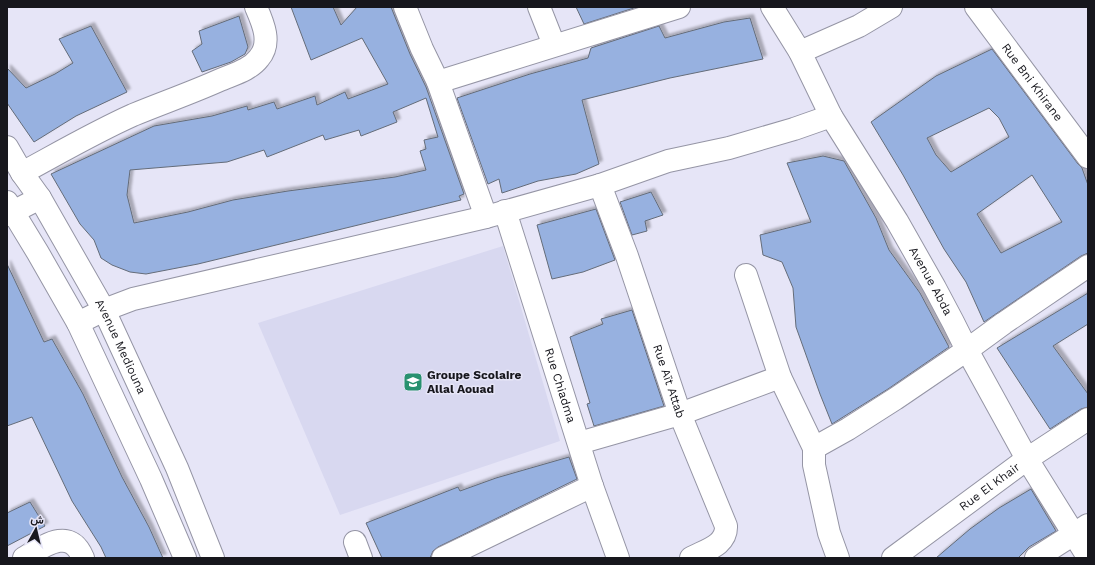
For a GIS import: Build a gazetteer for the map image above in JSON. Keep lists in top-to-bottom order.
{
  "streets": {
    "street": [
      "Rue Bni Khirane",
      "Avenue Abda",
      "Avenue Mediouna",
      "Rue Aït Attab",
      "Rue Chiadma",
      "Rue El Khair"
    ]
  },
  "crossings": [
    ["Avenue Abda", "Rue El Khair"]
  ],
  "places": {
    "school or university": ["Groupe Scolaire Allal Aouad"]
  },
  "north": "top"
}
